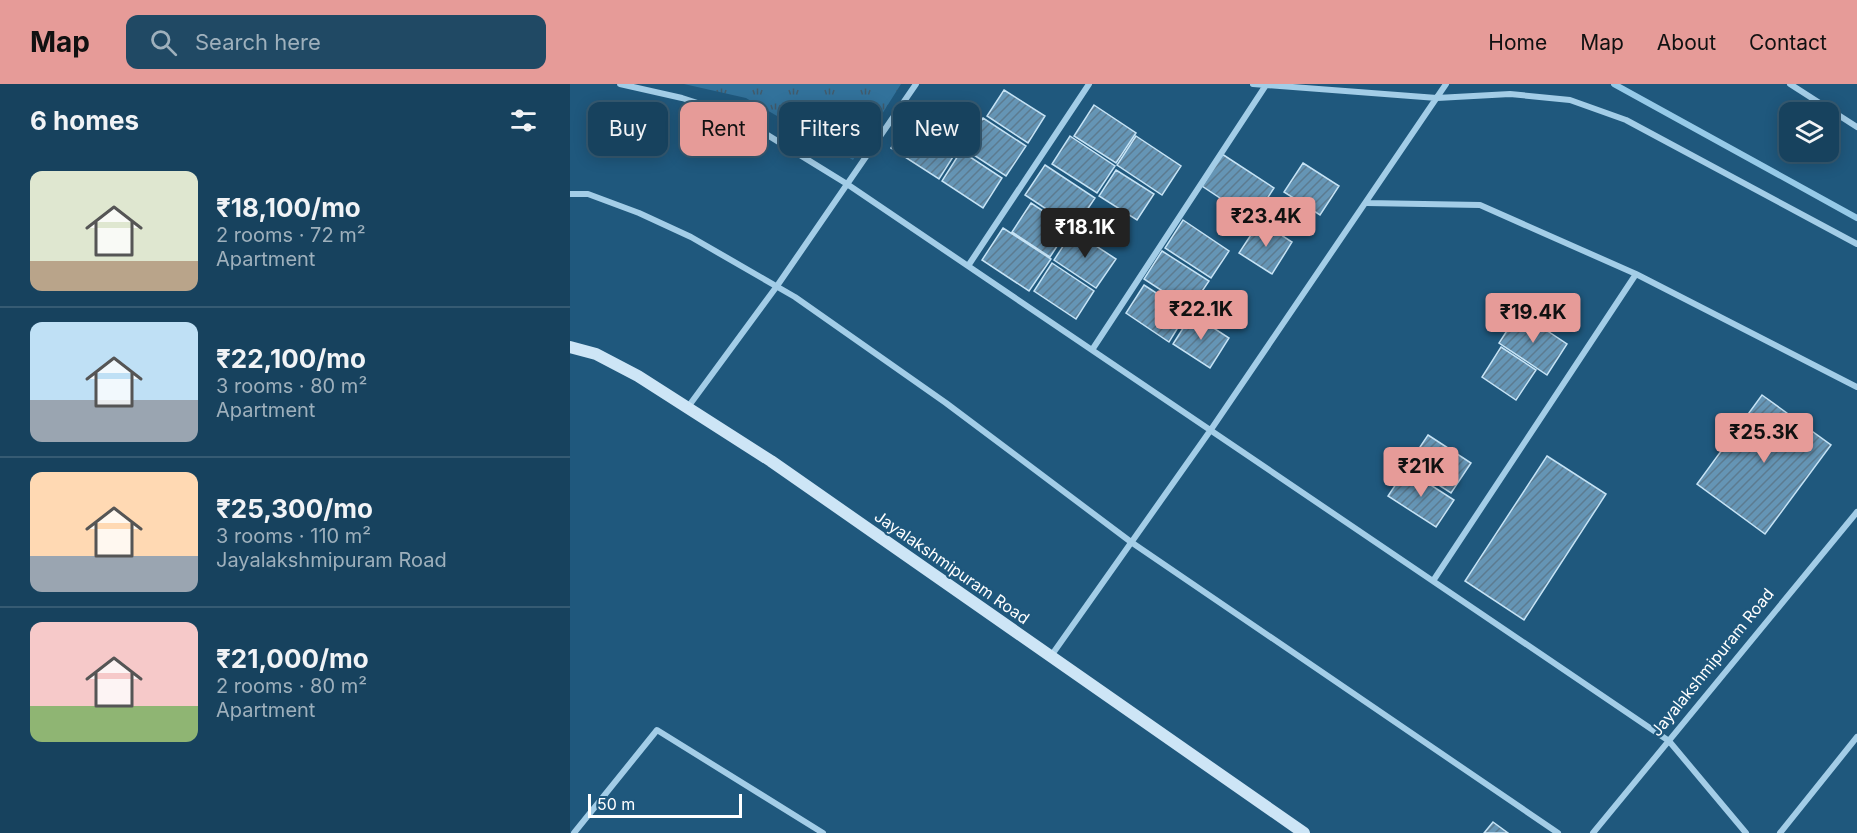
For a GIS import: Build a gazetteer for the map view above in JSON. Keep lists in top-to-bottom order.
{
  "streets": {
    "street": ["Jayalakshmipuram Road"]
  },
  "scale_bar": "50 m",
  "page": {
    "header": "Map",
    "search": "Search here",
    "nav": [
      "Home",
      "Map",
      "About",
      "Contact"
    ],
    "heading": "6 homes",
    "chip": [
      "Buy",
      "Rent",
      "Filters",
      "New"
    ],
    "list": [
      {
        "name": "₹18,100/mo",
        "note": "2 rooms · 72 m² · Apartment"
      },
      {
        "name": "₹22,100/mo",
        "note": "3 rooms · 80 m² · Apartment"
      },
      {
        "name": "₹25,300/mo",
        "note": "3 rooms · 110 m² · Jayalakshmipuram Road"
      },
      {
        "name": "₹21,000/mo",
        "note": "2 rooms · 80 m² · Apartment"
      }
    ],
    "price": [
      "₹23.4K",
      "₹18.1K",
      "₹22.1K",
      "₹19.4K",
      "₹25.3K",
      "₹21K"
    ],
    "scale": "50 m"
  }
}
